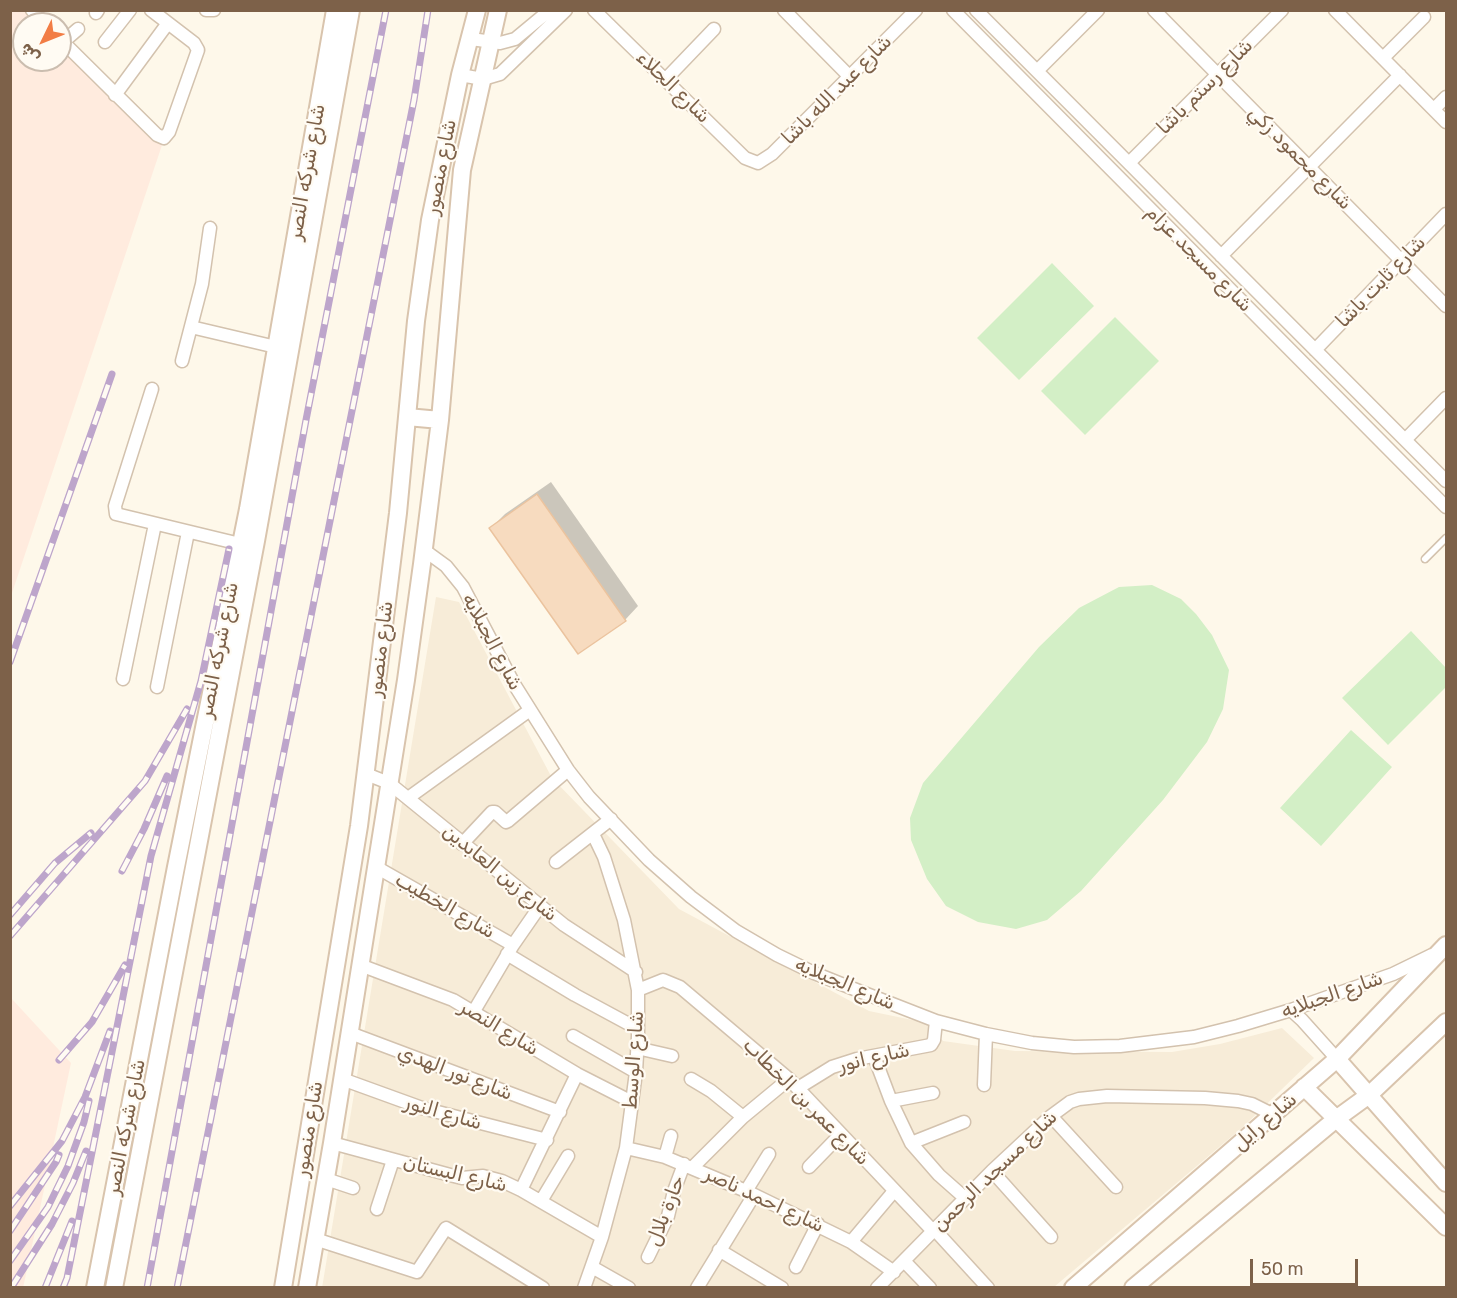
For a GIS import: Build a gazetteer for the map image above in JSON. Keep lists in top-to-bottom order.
{
  "streets": {
    "street": [
      "شارع الجلاء",
      "شارع رستم باشا",
      "شارع عبد الله باشا",
      "شارع محمود زكي",
      "شارع منصور",
      "شارع شركه النصر",
      "شارع مسجد عزام",
      "شارع ثابت باشا",
      "شارع الجبلايه",
      "شارع زين العابدين",
      "شارع الخطيب",
      "شارع النصر",
      "شارع انور",
      "شارع الوسط",
      "شارع نور الهدي",
      "شارع عمر بن الخطاب",
      "شارع النور",
      "شارع رايل",
      "شارع مسجد الرحمن",
      "شارع البستان",
      "شارع احمد ناصر",
      "حارة بلال"
    ]
  },
  "crossings": [
    ["شارع الجلاء", "شارع عبد الله باشا"],
    ["شارع رستم باشا", "شارع محمود زكي"],
    ["شارع رستم باشا", "شارع مسجد عزام"],
    ["شارع محمود زكي", "شارع ثابت باشا"],
    ["شارع منصور", "شارع الجبلايه"],
    ["شارع منصور", "شارع زين العابدين"],
    ["شارع منصور", "شارع الخطيب"],
    ["شارع منصور", "شارع النصر"],
    ["شارع منصور", "شارع نور الهدي"],
    ["شارع منصور", "شارع النور"],
    ["شارع منصور", "شارع البستان"],
    ["شارع مسجد عزام", "شارع ثابت باشا"],
    ["شارع الجبلايه", "شارع انور"],
    ["شارع الجبلايه", "شارع رايل"],
    ["شارع زين العابدين", "شارع الوسط"],
    ["شارع الخطيب", "شارع الوسط"],
    ["شارع النصر", "شارع الوسط"],
    ["شارع انور", "شارع عمر بن الخطاب"],
    ["شارع انور", "شارع احمد ناصر"],
    ["شارع انور", "حارة بلال"],
    ["شارع الوسط", "شارع عمر بن الخطاب"],
    ["شارع الوسط", "شارع البستان"],
    ["شارع الوسط", "شارع احمد ناصر"],
    ["شارع عمر بن الخطاب", "شارع مسجد الرحمن"],
    ["شارع رايل", "شارع مسجد الرحمن"],
    ["شارع مسجد الرحمن", "شارع احمد ناصر"],
    ["شارع احمد ناصر", "حارة بلال"]
  ],
  "scale_bar": "50 m",
  "north": "bottom left"
}
